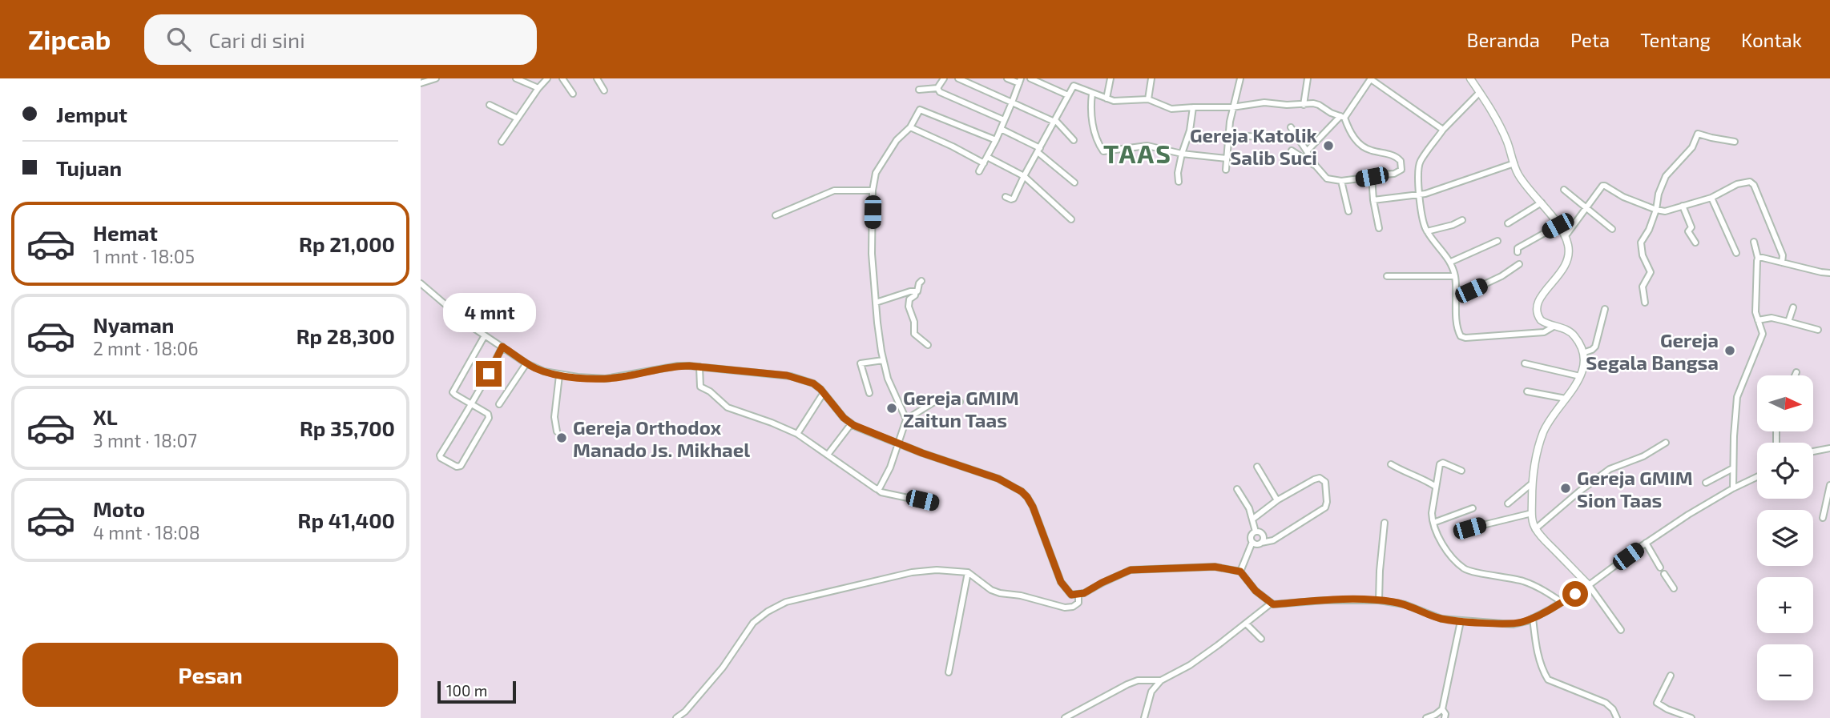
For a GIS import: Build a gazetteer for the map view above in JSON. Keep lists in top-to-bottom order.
{
  "districts": ["TAAS"],
  "places": [
    "Gereja Katolik Salib Suci",
    "Gereja Segala Bangsa",
    "Gereja GMIM Zaitun Taas",
    "Gereja Orthodox Manado Js. Mikhael",
    "Gereja GMIM Sion Taas"
  ],
  "scale_bar": "100 m",
  "north": "right",
  "page": {
    "header": "Zipcab",
    "search": "Cari di sini",
    "nav": [
      "Beranda",
      "Peta",
      "Tentang",
      "Kontak"
    ],
    "banner": ["Jemput", "Tujuan"],
    "list": [
      {
        "name": "Hemat",
        "note": "1 mnt · 18:05",
        "value": "Rp 21,000"
      },
      {
        "name": "Nyaman",
        "note": "2 mnt · 18:06",
        "value": "Rp 28,300"
      },
      {
        "name": "XL",
        "note": "3 mnt · 18:07",
        "value": "Rp 35,700"
      },
      {
        "name": "Moto",
        "note": "4 mnt · 18:08",
        "value": "Rp 41,400"
      }
    ],
    "bubble": "4 mnt",
    "map_buttons": ["+", "−"],
    "buttons": "Pesan",
    "scale": "100 m"
  }
}
